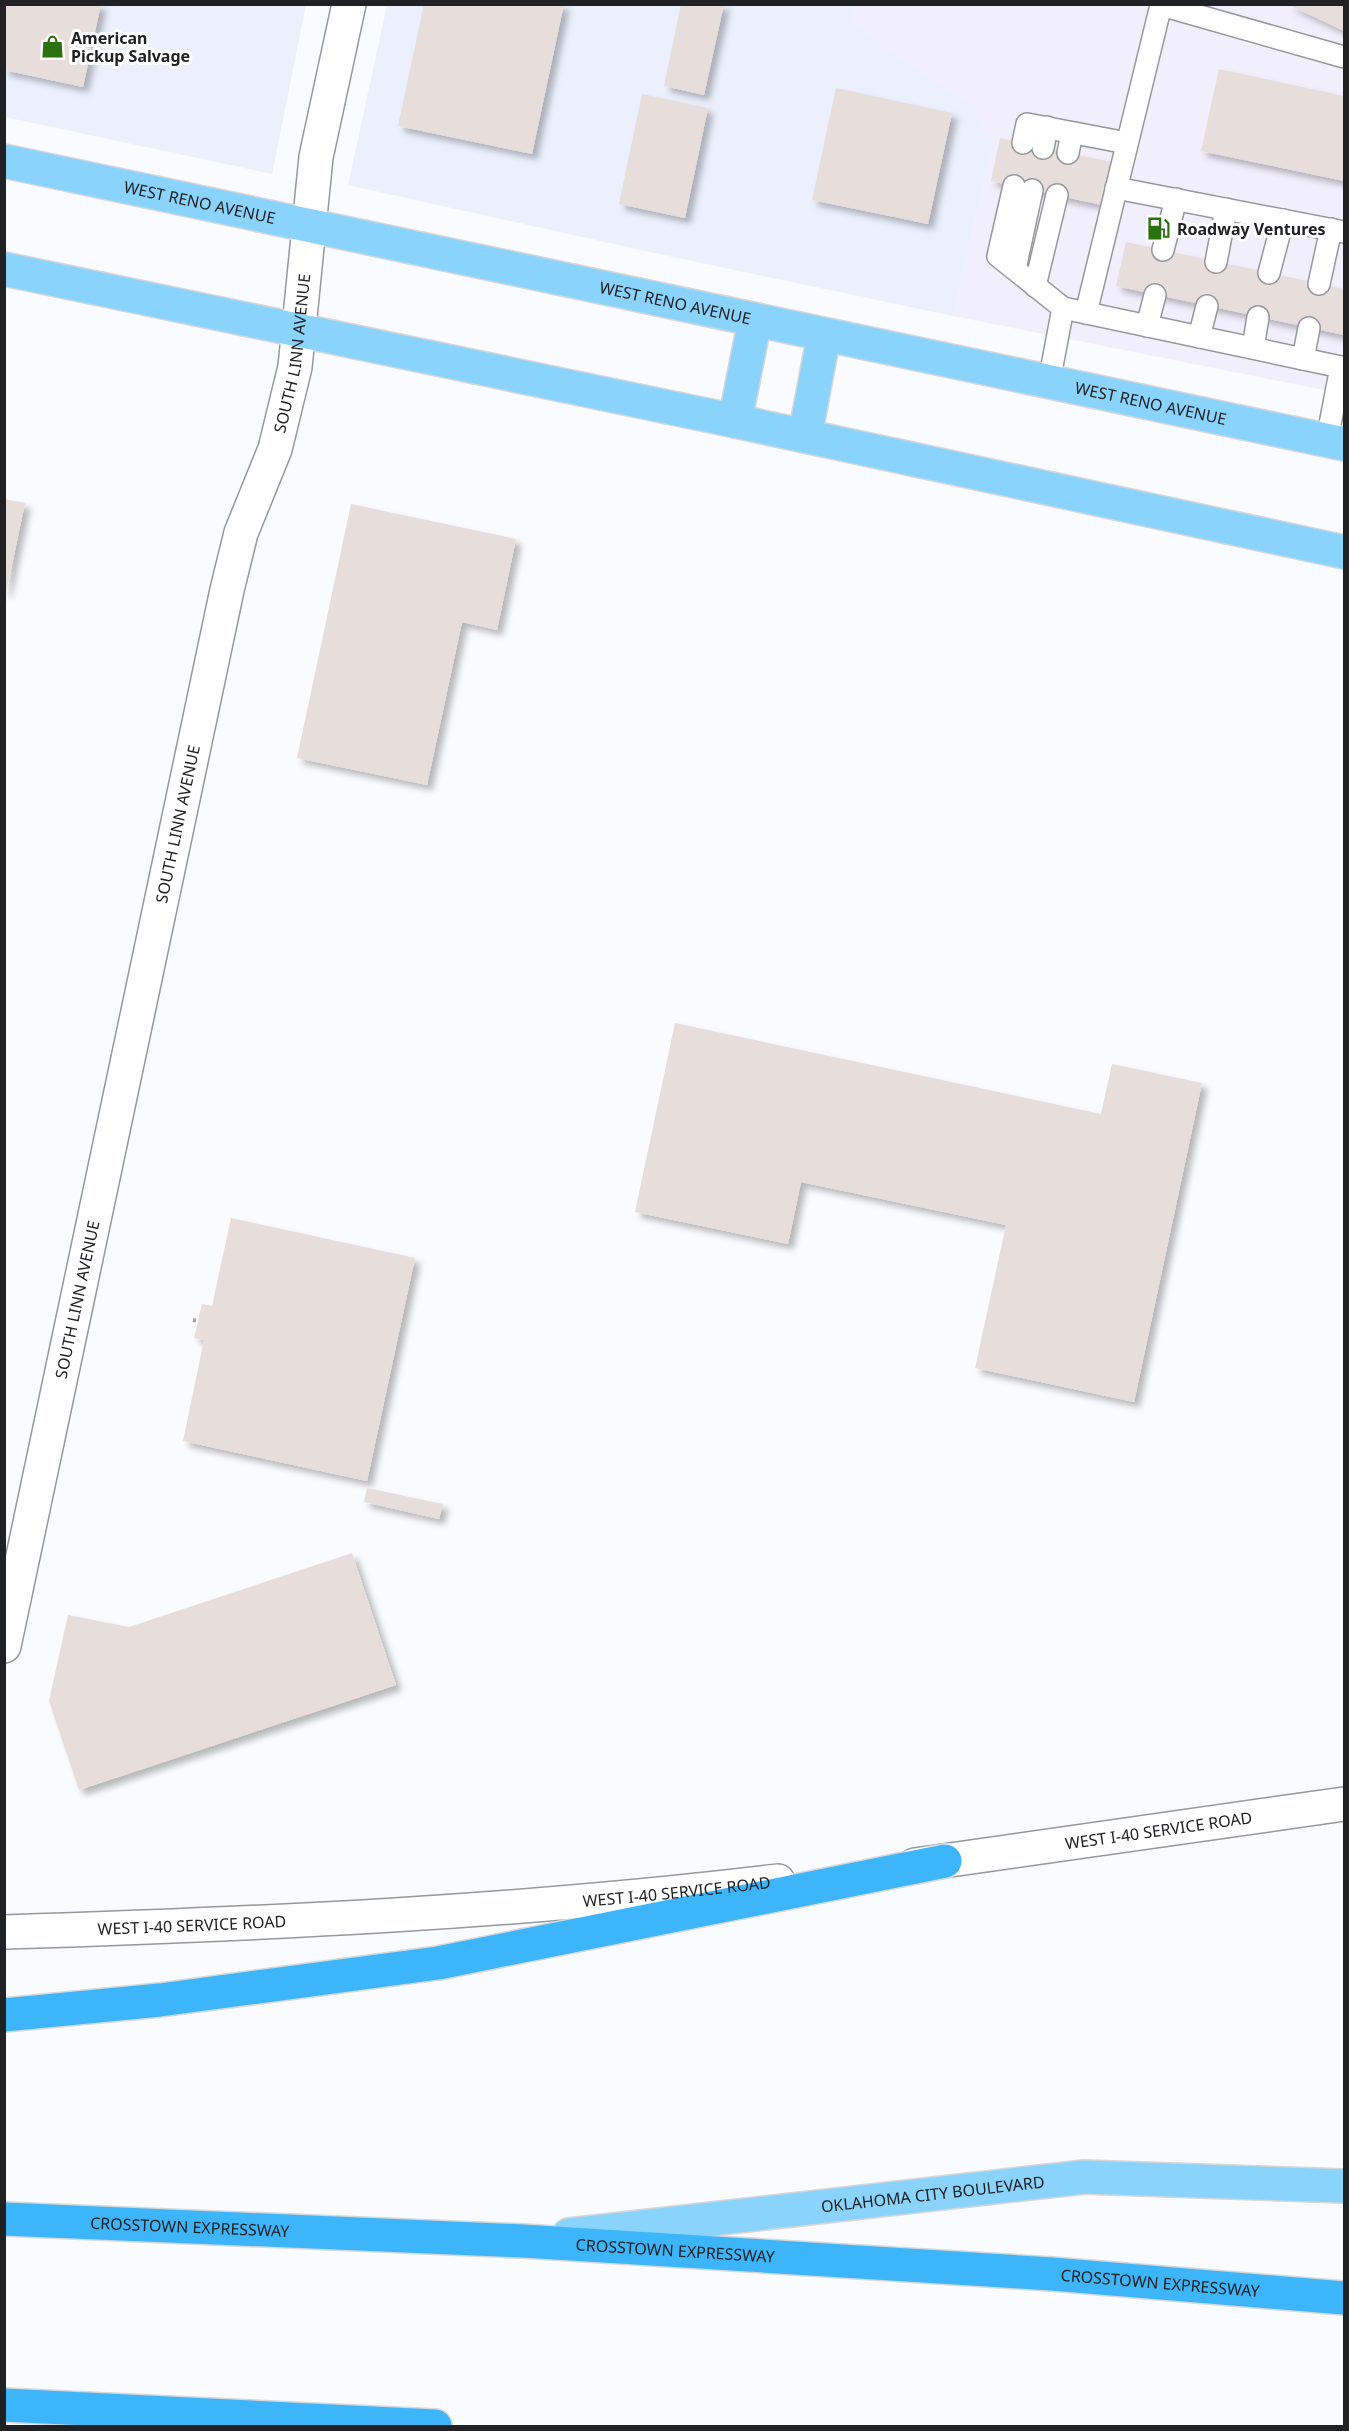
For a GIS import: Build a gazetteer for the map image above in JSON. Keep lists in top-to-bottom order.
{
  "streets": {
    "highway": ["CROSSTOWN EXPRESSWAY"],
    "main road": ["WEST RENO AVENUE", "OKLAHOMA CITY BOULEVARD"],
    "street": ["SOUTH LINN AVENUE", "WEST I-40 SERVICE ROAD"]
  },
  "crossings": [
    ["WEST RENO AVENUE", "SOUTH LINN AVENUE"],
    ["OKLAHOMA CITY BOULEVARD", "CROSSTOWN EXPRESSWAY"]
  ],
  "places": {
    "shop": ["American Pickup Salvage"],
    "fuel station": ["Roadway Ventures"]
  }
}
